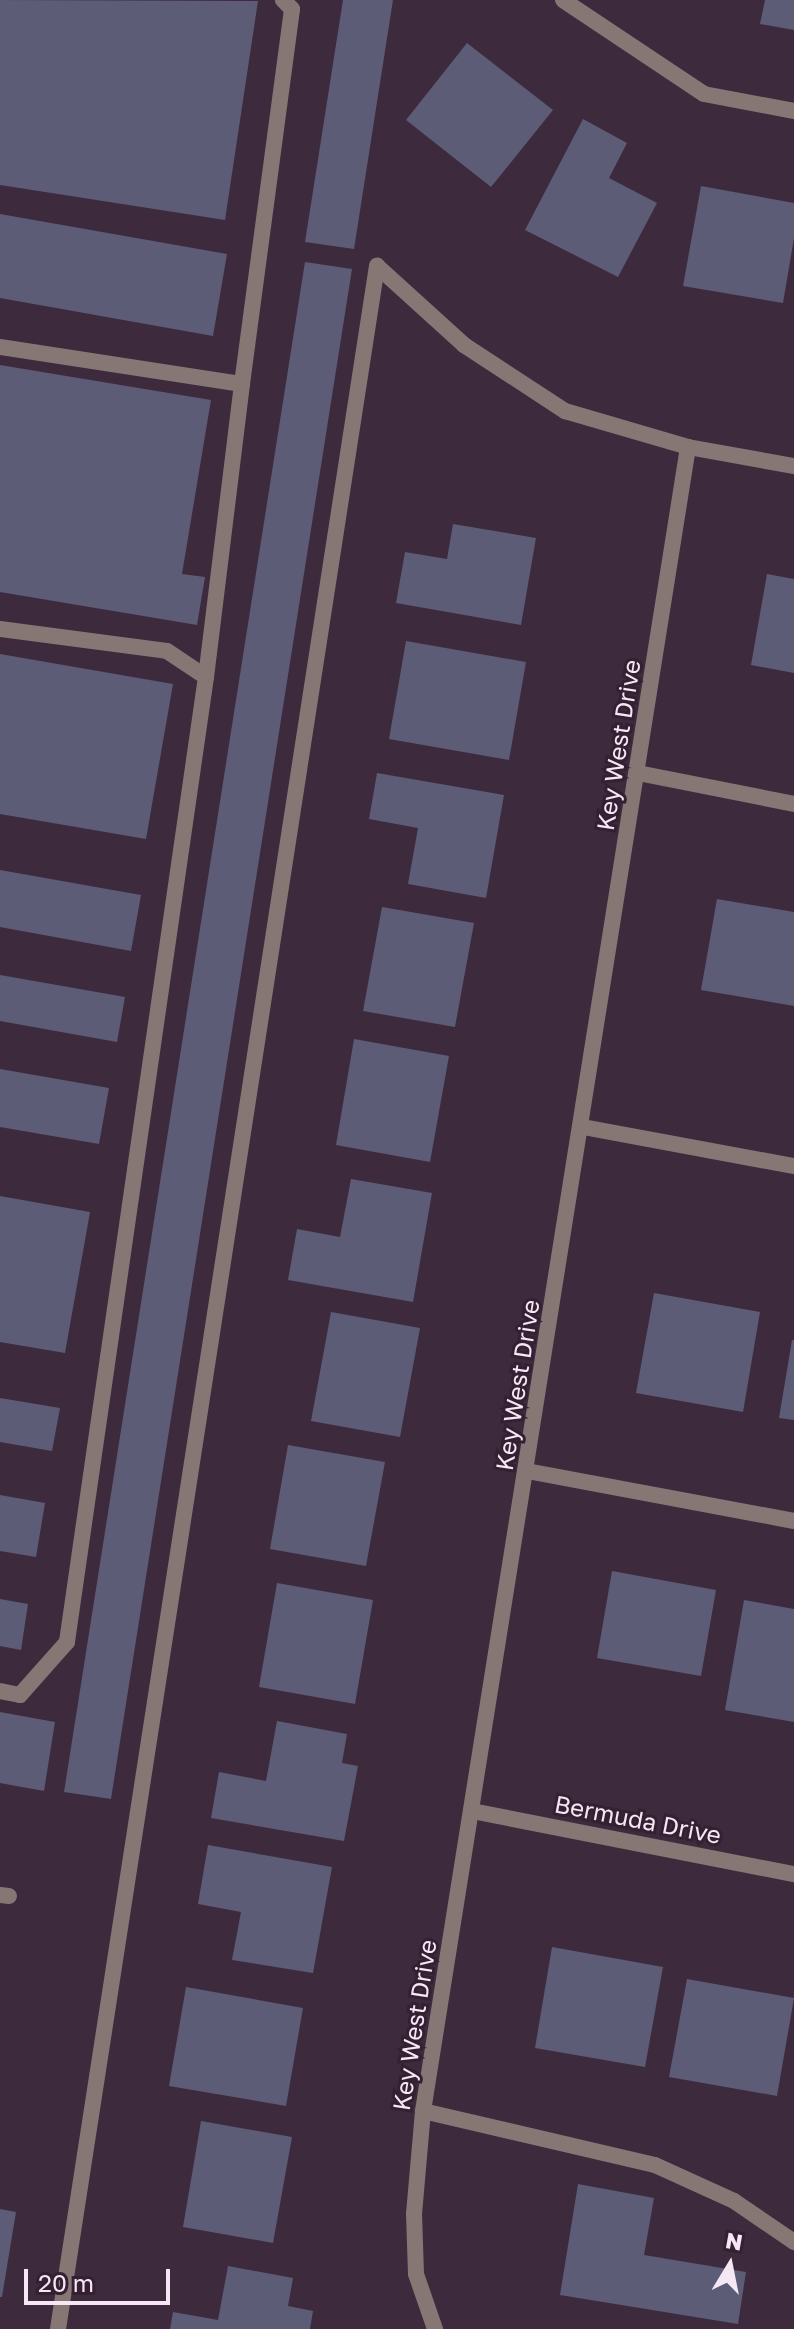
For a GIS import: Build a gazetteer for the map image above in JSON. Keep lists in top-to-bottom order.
{
  "streets": {
    "street": ["Key West Drive", "Bermuda Drive"]
  },
  "crossings": [
    ["Key West Drive", "Bermuda Drive"]
  ],
  "scale_bar": "20 m",
  "north": "top"
}
